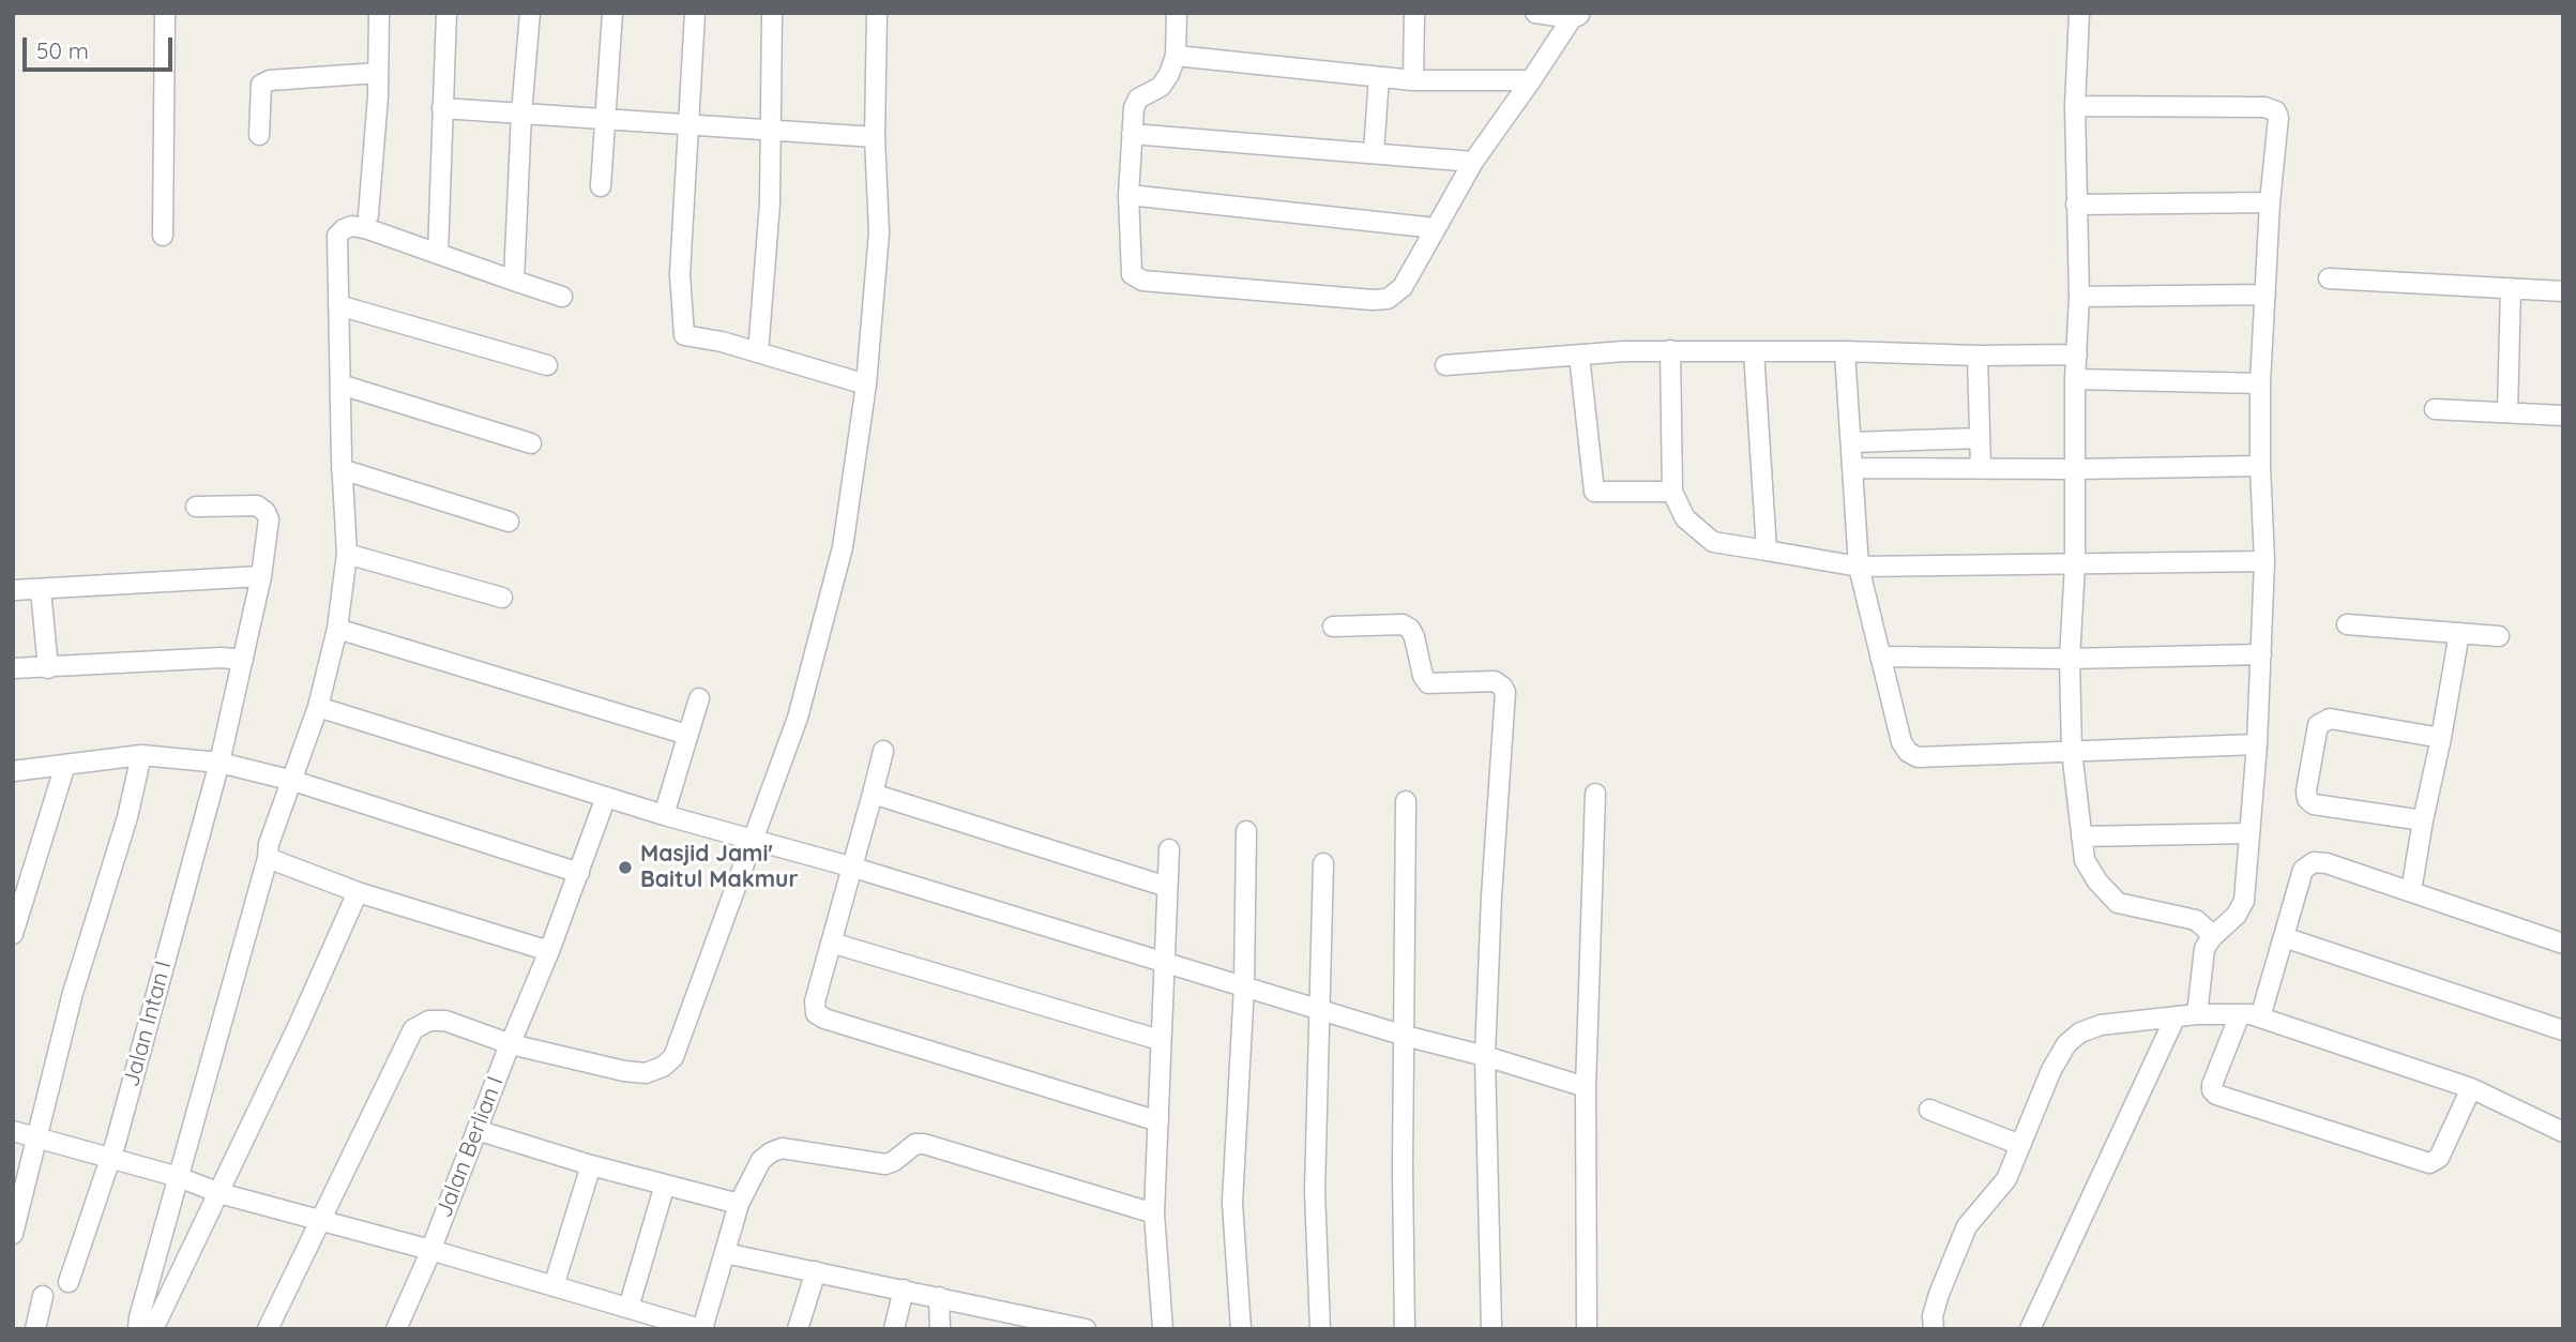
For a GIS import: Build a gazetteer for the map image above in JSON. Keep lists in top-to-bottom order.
{
  "streets": {
    "street": ["Jalan Intan I", "Jalan Berlian I"]
  },
  "places": ["Masjid Jami' Baitul Makmur"],
  "scale_bar": "50 m"
}
